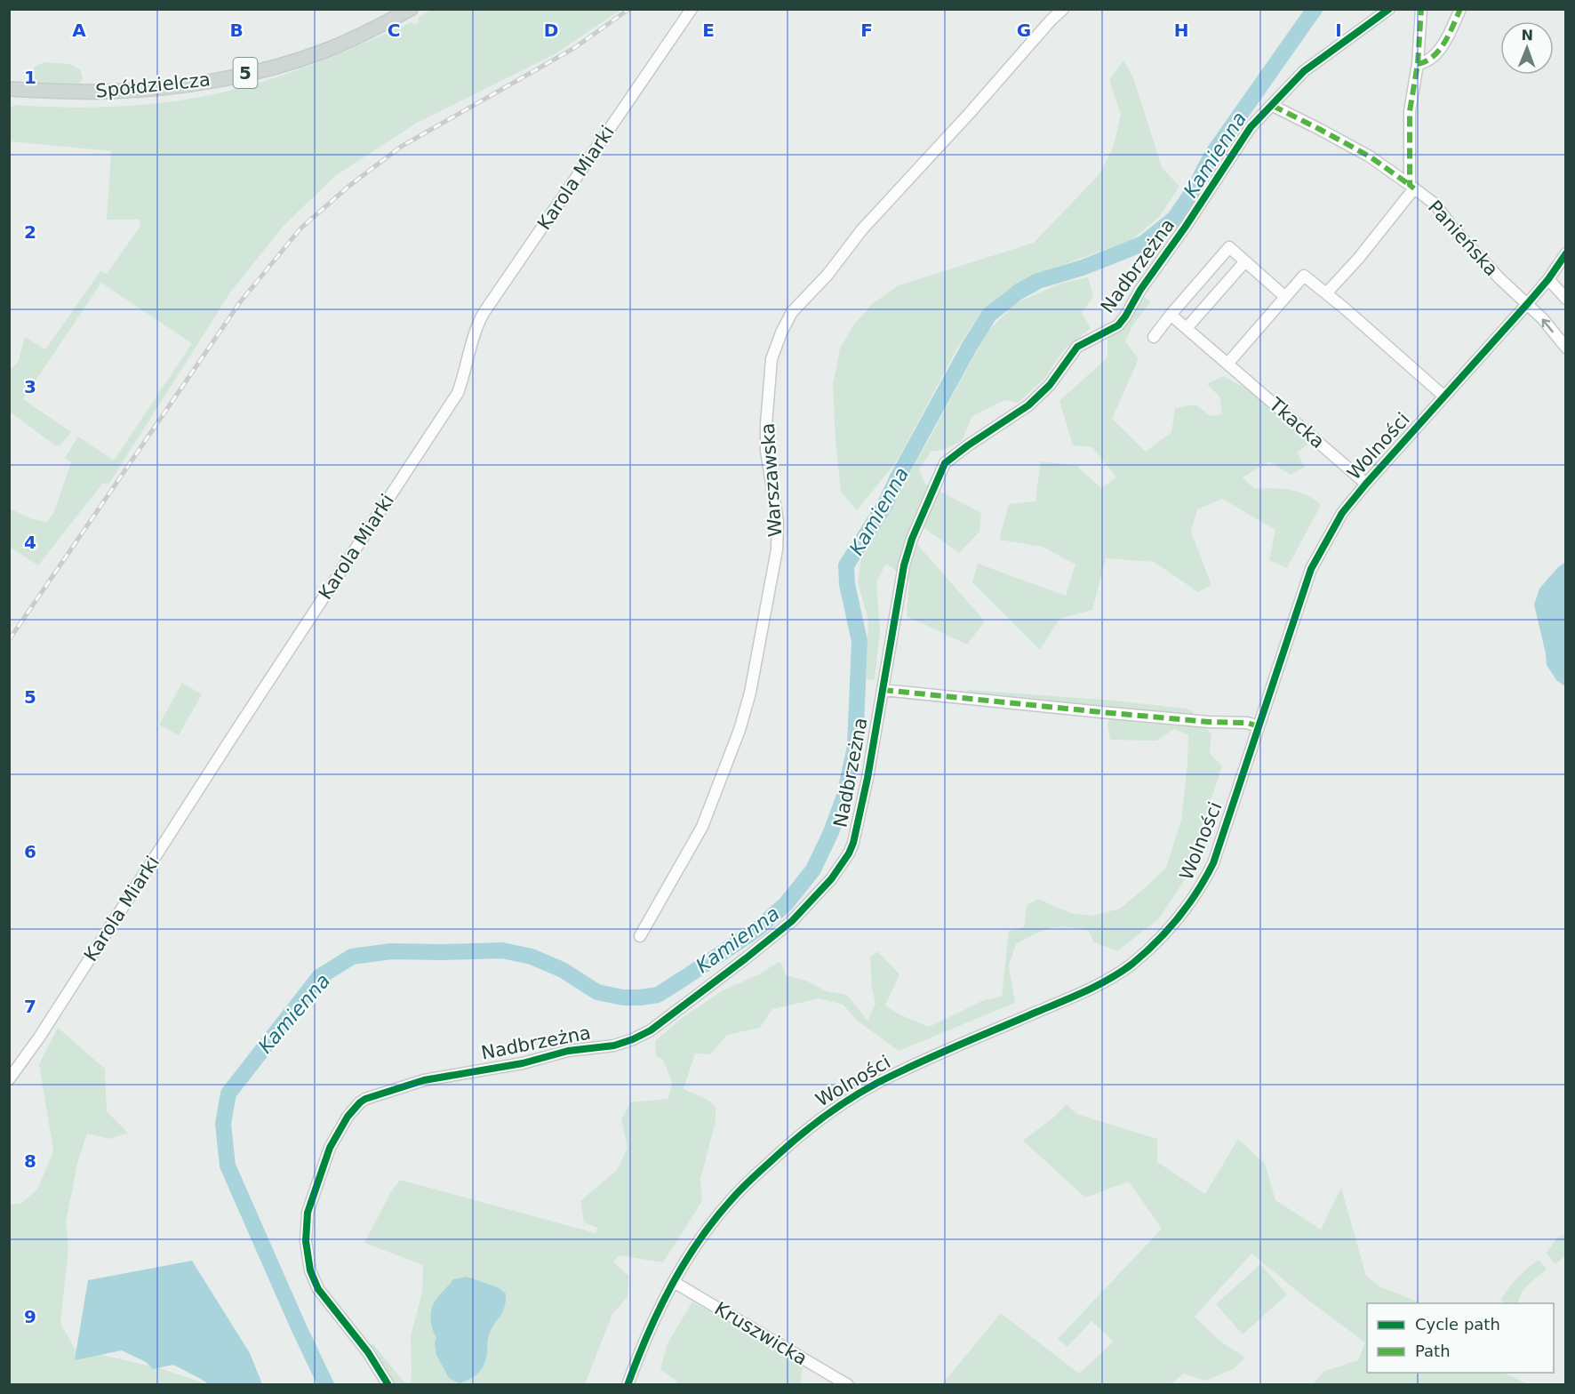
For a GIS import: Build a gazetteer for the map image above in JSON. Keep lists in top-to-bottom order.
{
  "streets": {
    "main road": ["5", "Spółdzielcza"],
    "street": [
      "Karola Miarki",
      "Panieńska",
      "Nadbrzeżna",
      "Tkacka",
      "Wolności",
      "Warszawska",
      "Kruszwicka"
    ]
  },
  "crossings": [
    ["Panieńska", "Nadbrzeżna"],
    ["Panieńska", "Wolności"],
    ["Tkacka", "Wolności"],
    ["Wolności", "Kruszwicka"]
  ],
  "water": ["Kamienna"],
  "legend": ["Cycle path", "Path"],
  "north": "top",
  "grid": {
    "columns": [
      "A",
      "B",
      "C",
      "D",
      "E",
      "F",
      "G",
      "H",
      "I"
    ],
    "rows": [
      "1",
      "2",
      "3",
      "4",
      "5",
      "6",
      "7",
      "8",
      "9"
    ]
  }
}
